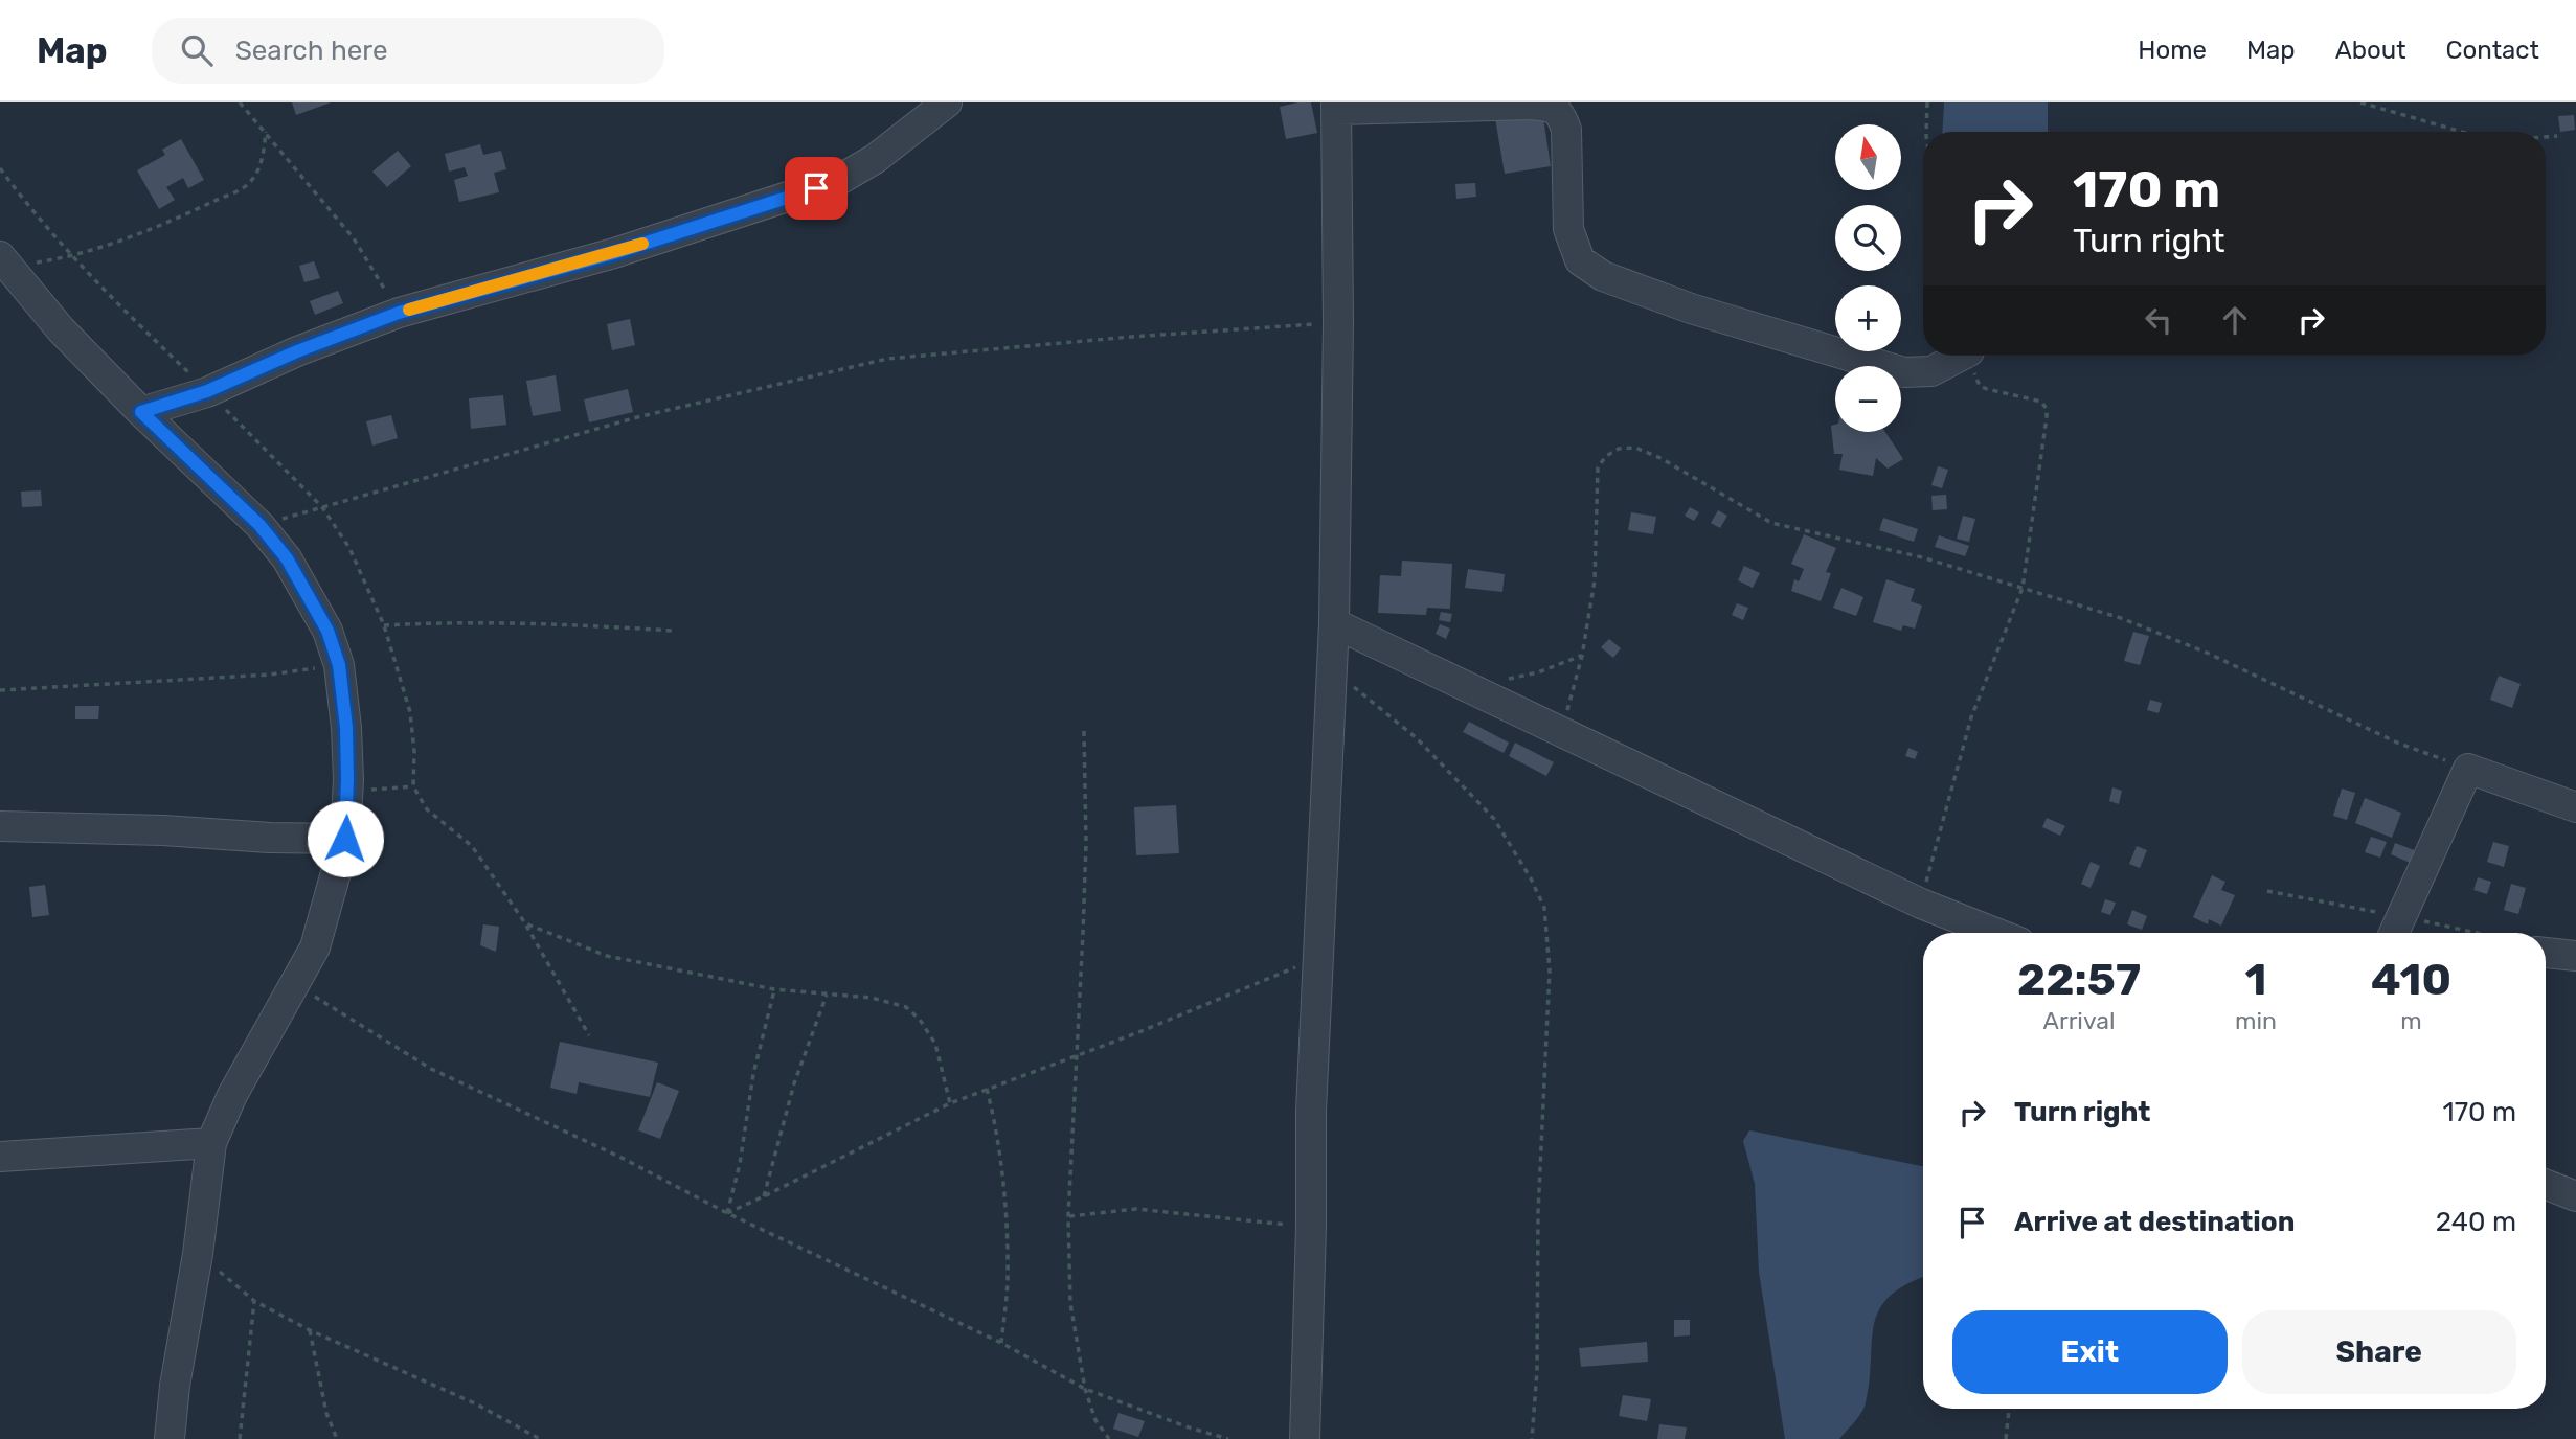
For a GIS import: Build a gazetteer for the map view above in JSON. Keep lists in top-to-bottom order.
{
  "north": "top",
  "page": {
    "header": "Map",
    "search": "Search here",
    "nav": [
      "Home",
      "Map",
      "About",
      "Contact"
    ],
    "map_buttons": ["+", "−"],
    "turn": ["170 m", "Turn right"],
    "eta": [
      "22:57",
      "Arrival",
      "1",
      "min",
      "410",
      "m"
    ],
    "list": [
      {
        "name": "Turn right",
        "value": "170 m"
      },
      {
        "name": "Arrive at destination",
        "value": "240 m"
      }
    ],
    "buttons": ["Exit", "Share"]
  }
}
